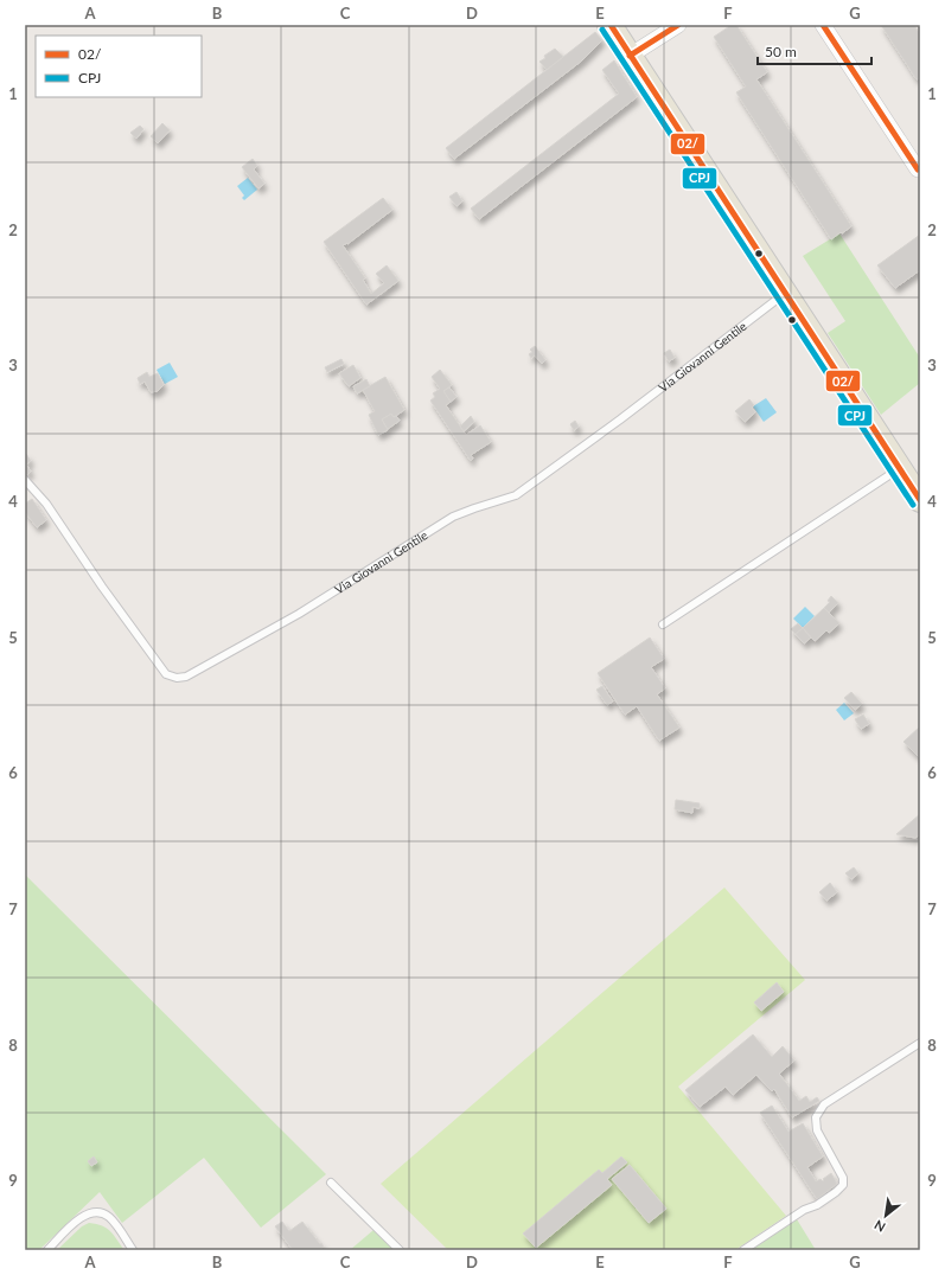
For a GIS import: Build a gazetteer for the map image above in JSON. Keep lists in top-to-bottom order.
{
  "streets": {
    "lane": ["Via Giovanni Gentile"]
  },
  "lines": ["transit line 02/", "transit line CPJ"],
  "legend": ["02/", "CPJ"],
  "scale_bar": "50 m",
  "north": "bottom left",
  "grid": {
    "columns": [
      "A",
      "B",
      "C",
      "D",
      "E",
      "F",
      "G"
    ],
    "rows": [
      "1",
      "2",
      "3",
      "4",
      "5",
      "6",
      "7",
      "8",
      "9"
    ]
  }
}
